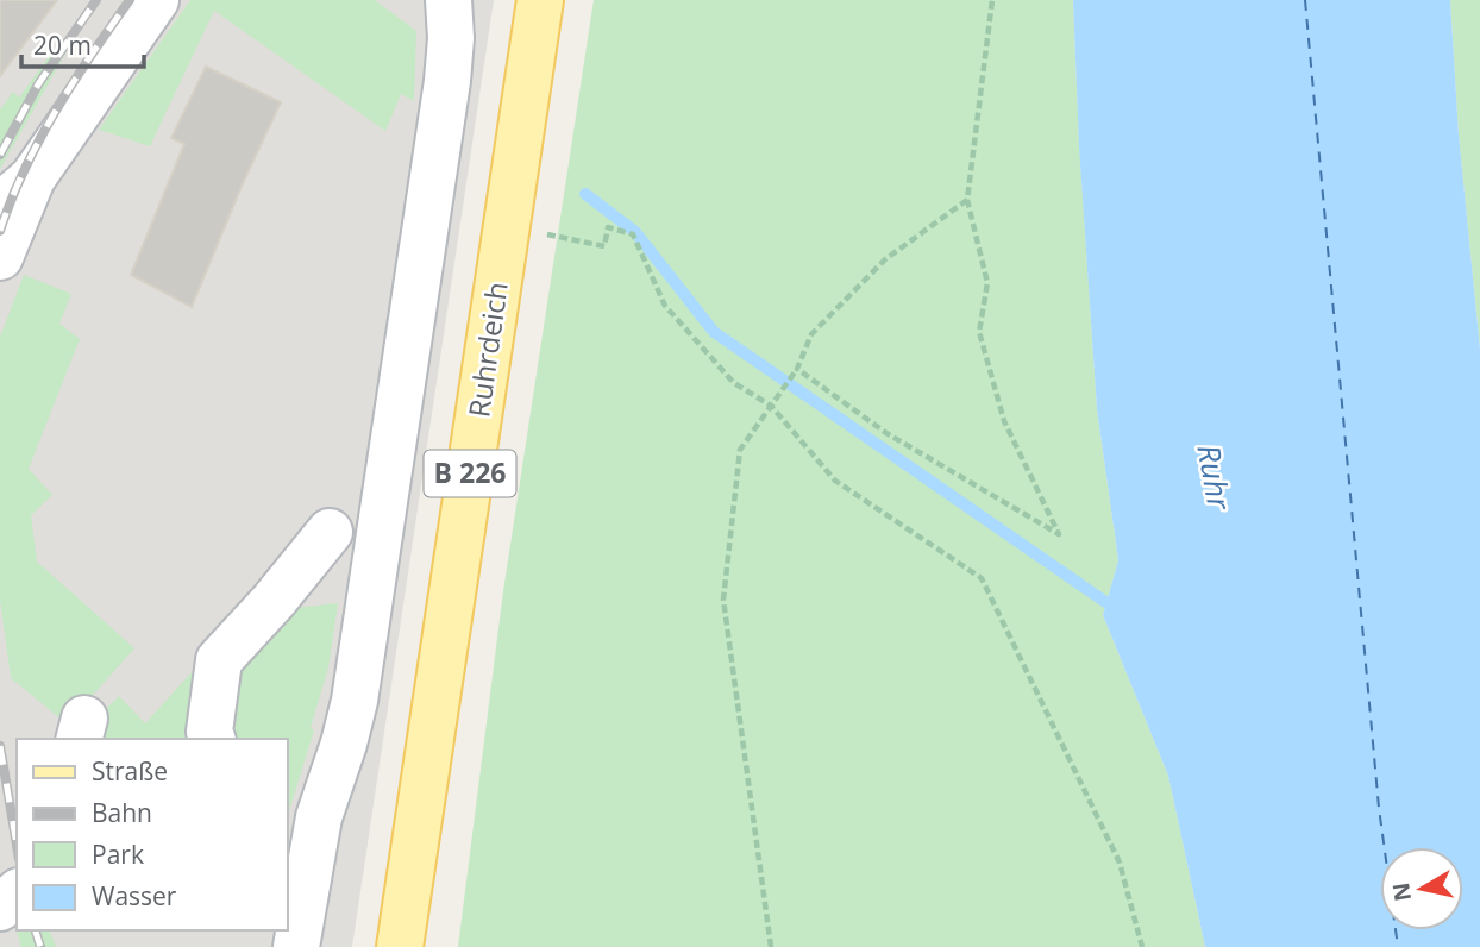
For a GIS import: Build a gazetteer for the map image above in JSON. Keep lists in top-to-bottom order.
{
  "streets": {
    "main road": ["Ruhrdeich", "B 226"]
  },
  "water": ["Ruhr"],
  "legend": [
    "Straße",
    "Bahn",
    "Park",
    "Wasser"
  ],
  "scale_bar": "20 m",
  "north": "left"
}
